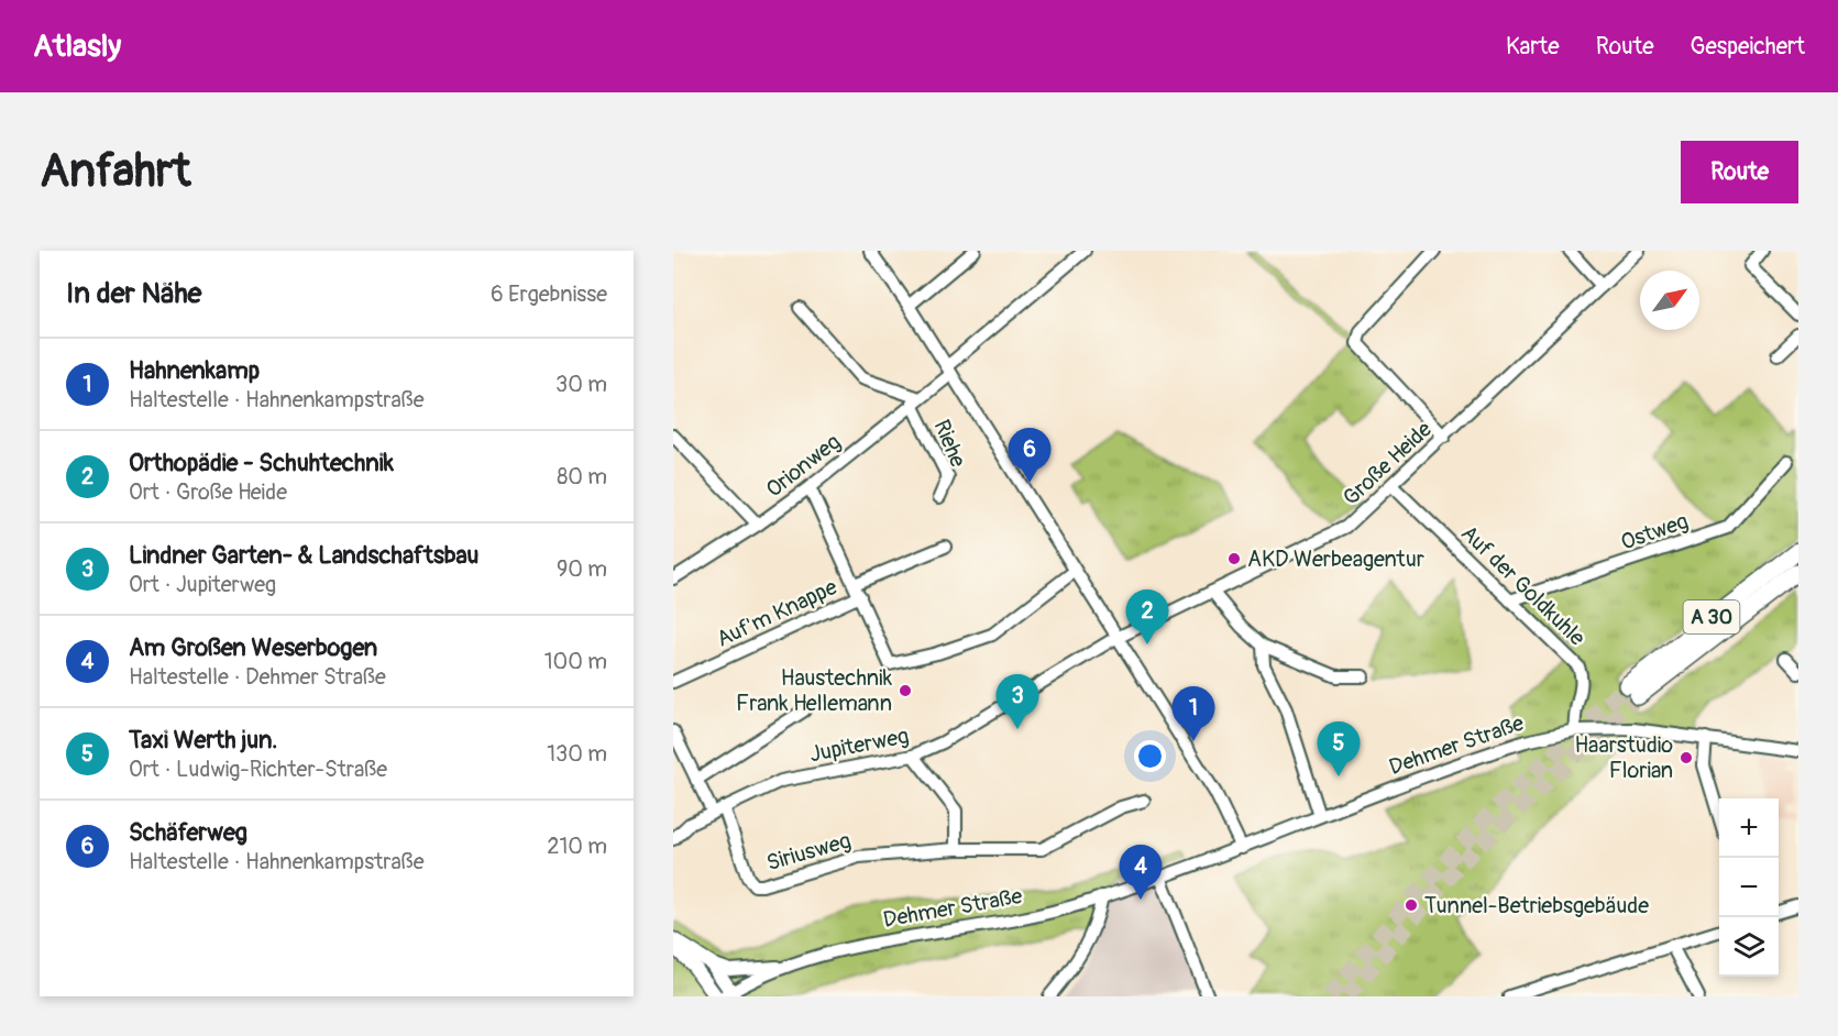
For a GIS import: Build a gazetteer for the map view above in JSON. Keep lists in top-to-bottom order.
{
  "streets": {
    "highway": ["A 30"],
    "street": [
      "Riehe",
      "Große Heide",
      "Orionweg",
      "Ostweg",
      "Auf der Goldkuhle",
      "Auf'm Knappe",
      "Jupiterweg",
      "Dehmer Straße",
      "Siriusweg"
    ]
  },
  "crossings": [
    ["Riehe", "Orionweg"],
    ["Große Heide", "Auf der Goldkuhle"],
    ["Große Heide", "Jupiterweg"],
    ["Orionweg", "Auf'm Knappe"],
    ["Ostweg", "Auf der Goldkuhle"],
    ["Auf der Goldkuhle", "Dehmer Straße"],
    ["Jupiterweg", "Siriusweg"]
  ],
  "places": [
    "AKD Werbeagentur",
    "Haustechnik Frank Hellemann",
    "Haarstudio Florian",
    "Tunnel-Betriebsgebäude"
  ],
  "north": "top right",
  "page": {
    "header": "Atlasly",
    "nav": ["Karte", "Route", "Gespeichert"],
    "buttons": "Route",
    "title": "Anfahrt",
    "heading": ["In der Nähe", "6 Ergebnisse"],
    "list": [
      {
        "mark": "1",
        "name": "Hahnenkamp",
        "note": "Haltestelle · Hahnenkampstraße",
        "value": "30 m"
      },
      {
        "mark": "2",
        "name": "Orthopädie - Schuhtechnik",
        "note": "Ort · Große Heide",
        "value": "80 m"
      },
      {
        "mark": "3",
        "name": "Lindner Garten- & Landschaftsbau",
        "note": "Ort · Jupiterweg",
        "value": "90 m"
      },
      {
        "mark": "4",
        "name": "Am Großen Weserbogen",
        "note": "Haltestelle · Dehmer Straße",
        "value": "100 m"
      },
      {
        "mark": "5",
        "name": "Taxi Werth jun.",
        "note": "Ort · Ludwig-Richter-Straße",
        "value": "130 m"
      },
      {
        "mark": "6",
        "name": "Schäferweg",
        "note": "Haltestelle · Hahnenkampstraße",
        "value": "210 m"
      }
    ],
    "pins": [
      "6",
      "2",
      "3",
      "1",
      "5",
      "4"
    ],
    "map_buttons": ["+", "−"]
  }
}
